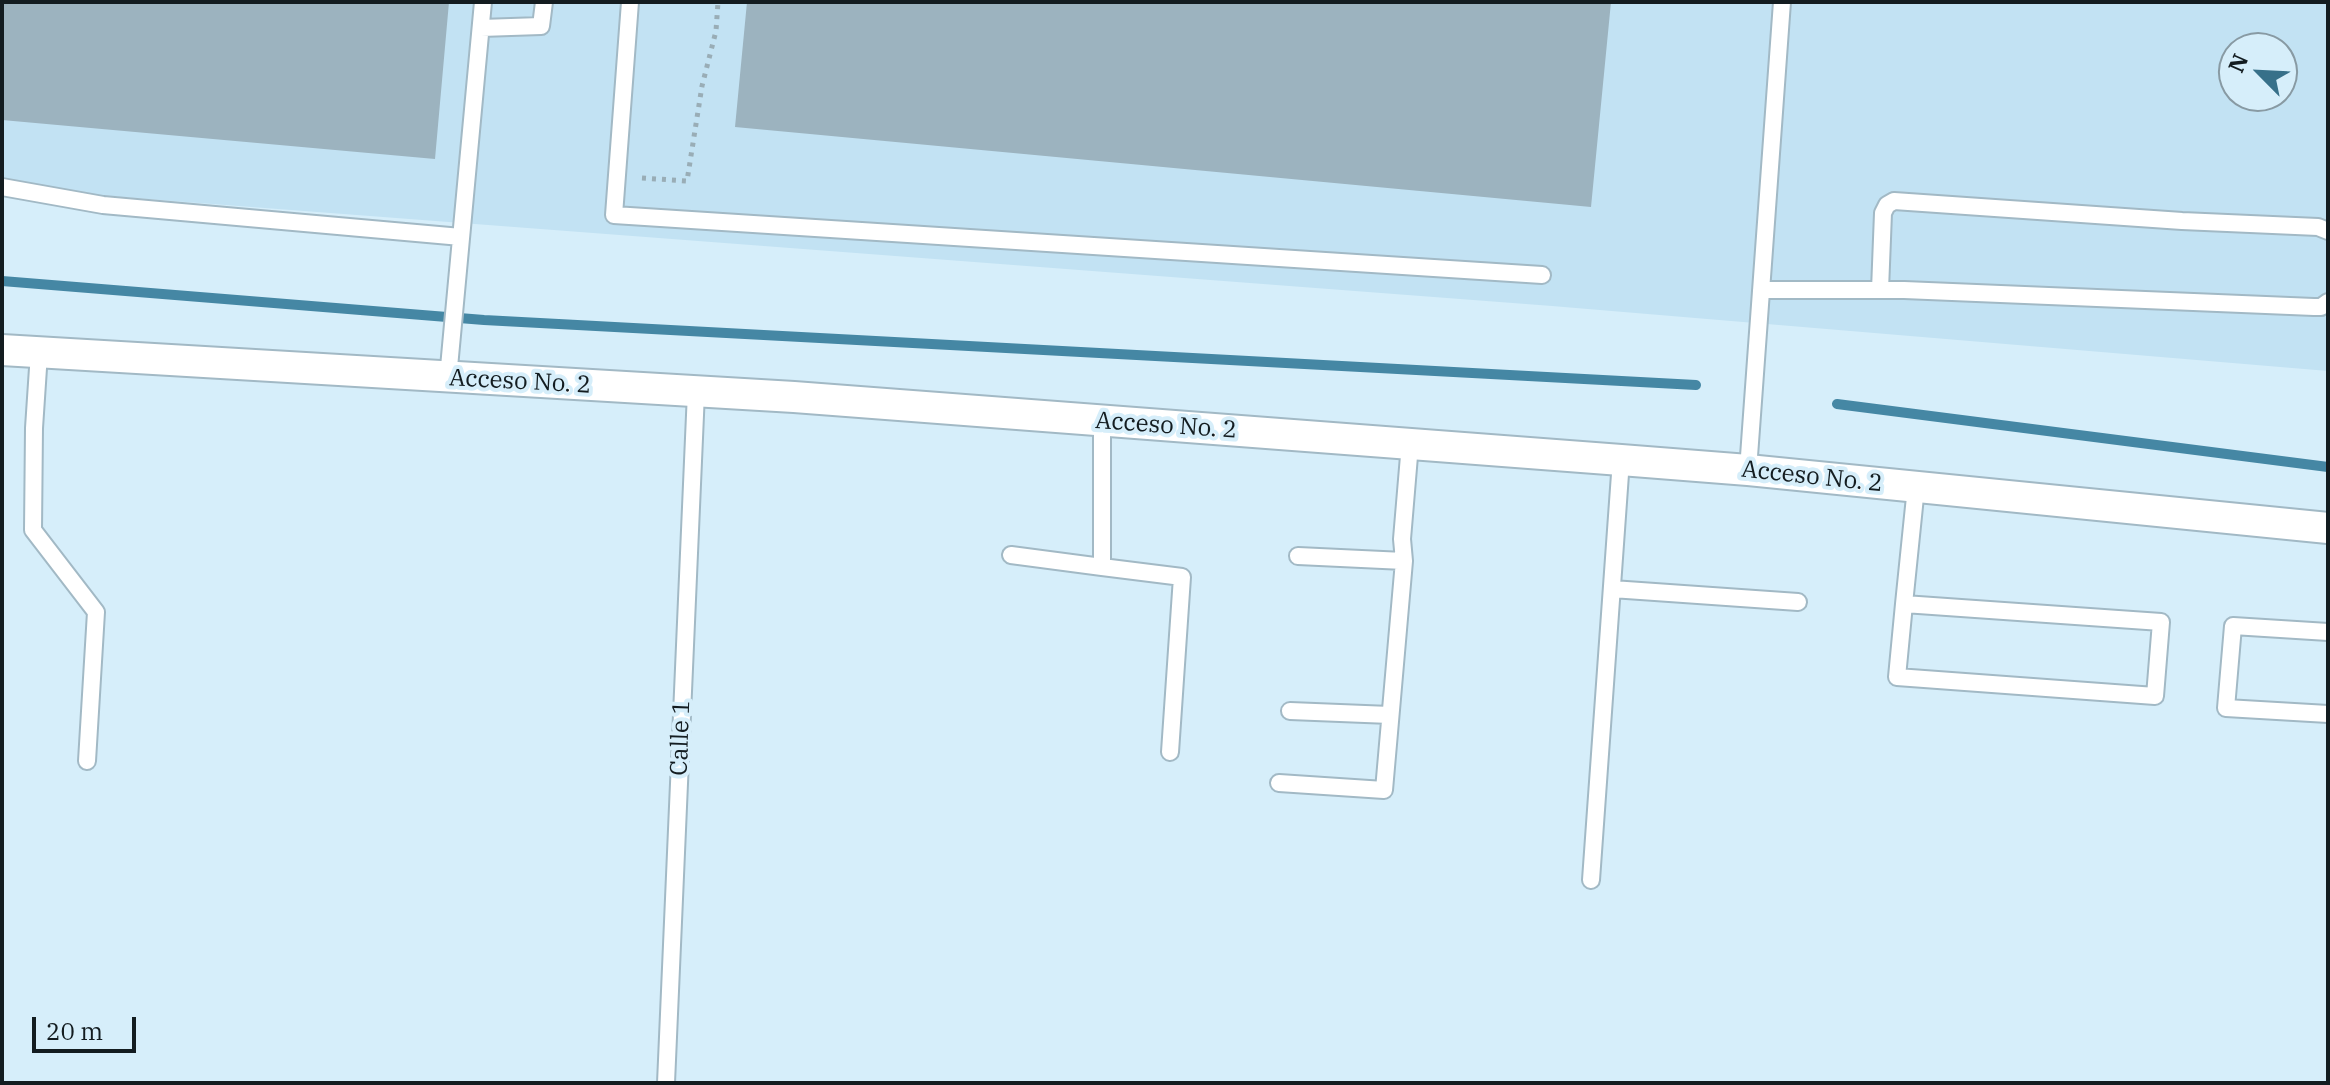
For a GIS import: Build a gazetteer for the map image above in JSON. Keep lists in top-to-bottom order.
{
  "streets": {
    "street": ["Acceso No. 2"],
    "lane": ["Calle 1"]
  },
  "crossings": [
    ["Acceso No. 2", "Calle 1"]
  ],
  "scale_bar": "20 m",
  "north": "top left"
}
